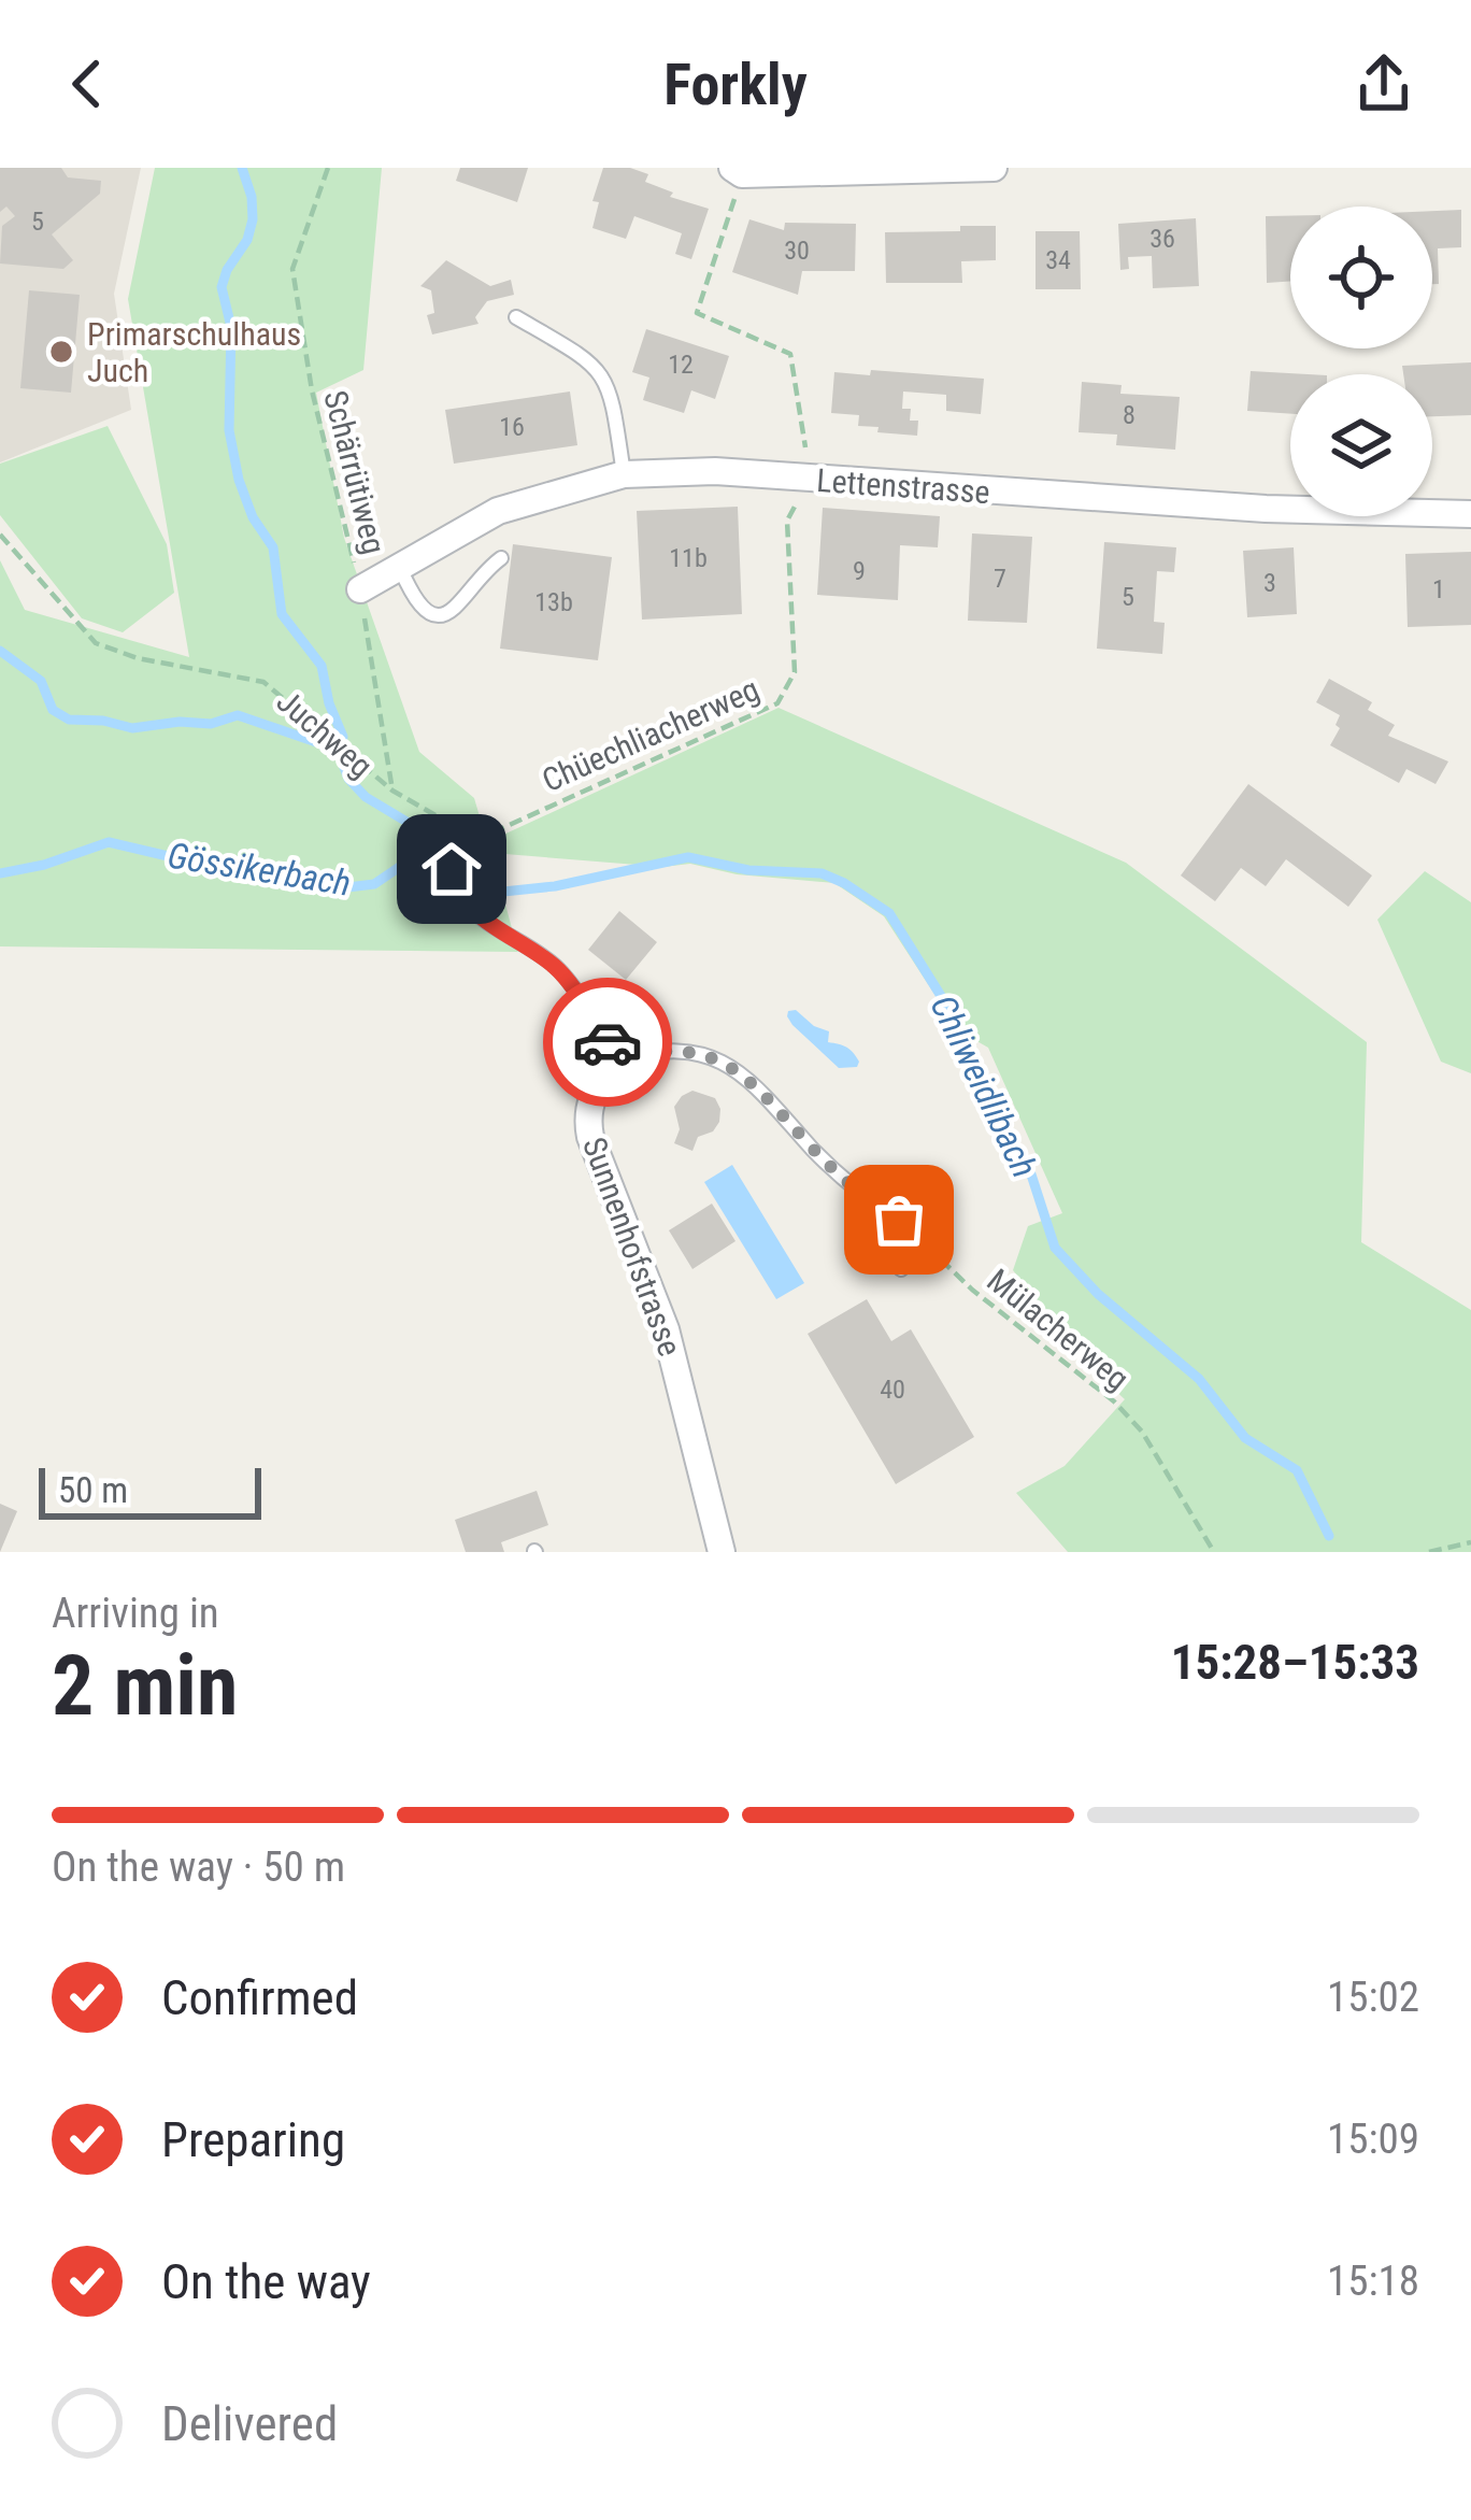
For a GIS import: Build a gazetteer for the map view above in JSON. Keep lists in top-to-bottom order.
{
  "streets": {
    "street": ["Lettenstrasse", "Sunnenhofstrasse"],
    "path": [
      "Schärrütiweg",
      "Juchweg",
      "Chüechliacherweg",
      "Mülacherweg"
    ]
  },
  "crossings": [
    ["Schärrütiweg", "Lettenstrasse"],
    ["Schärrütiweg", "Juchweg"],
    ["Lettenstrasse", "Chüechliacherweg"],
    ["Juchweg", "Chüechliacherweg"]
  ],
  "water": ["Gössikerbach", "Chliweidlibach"],
  "places": ["Primarschulhaus Juch"],
  "house_numbers": [
    "5",
    "36",
    "30",
    "34",
    "12",
    "8",
    "16",
    "11b",
    "9",
    "7",
    "3",
    "1",
    "5",
    "13b",
    "40"
  ],
  "scale_bar": "50 m",
  "page": {
    "header": "Forkly",
    "scale": "50 m",
    "heading": ["2 min", "Arriving in", "15:28–15:33"],
    "bar": "On the way · 50 m",
    "list": [
      ["Confirmed", "15:02"],
      ["Preparing", "15:09"],
      ["On the way", "15:18"],
      "Delivered"
    ]
  }
}
